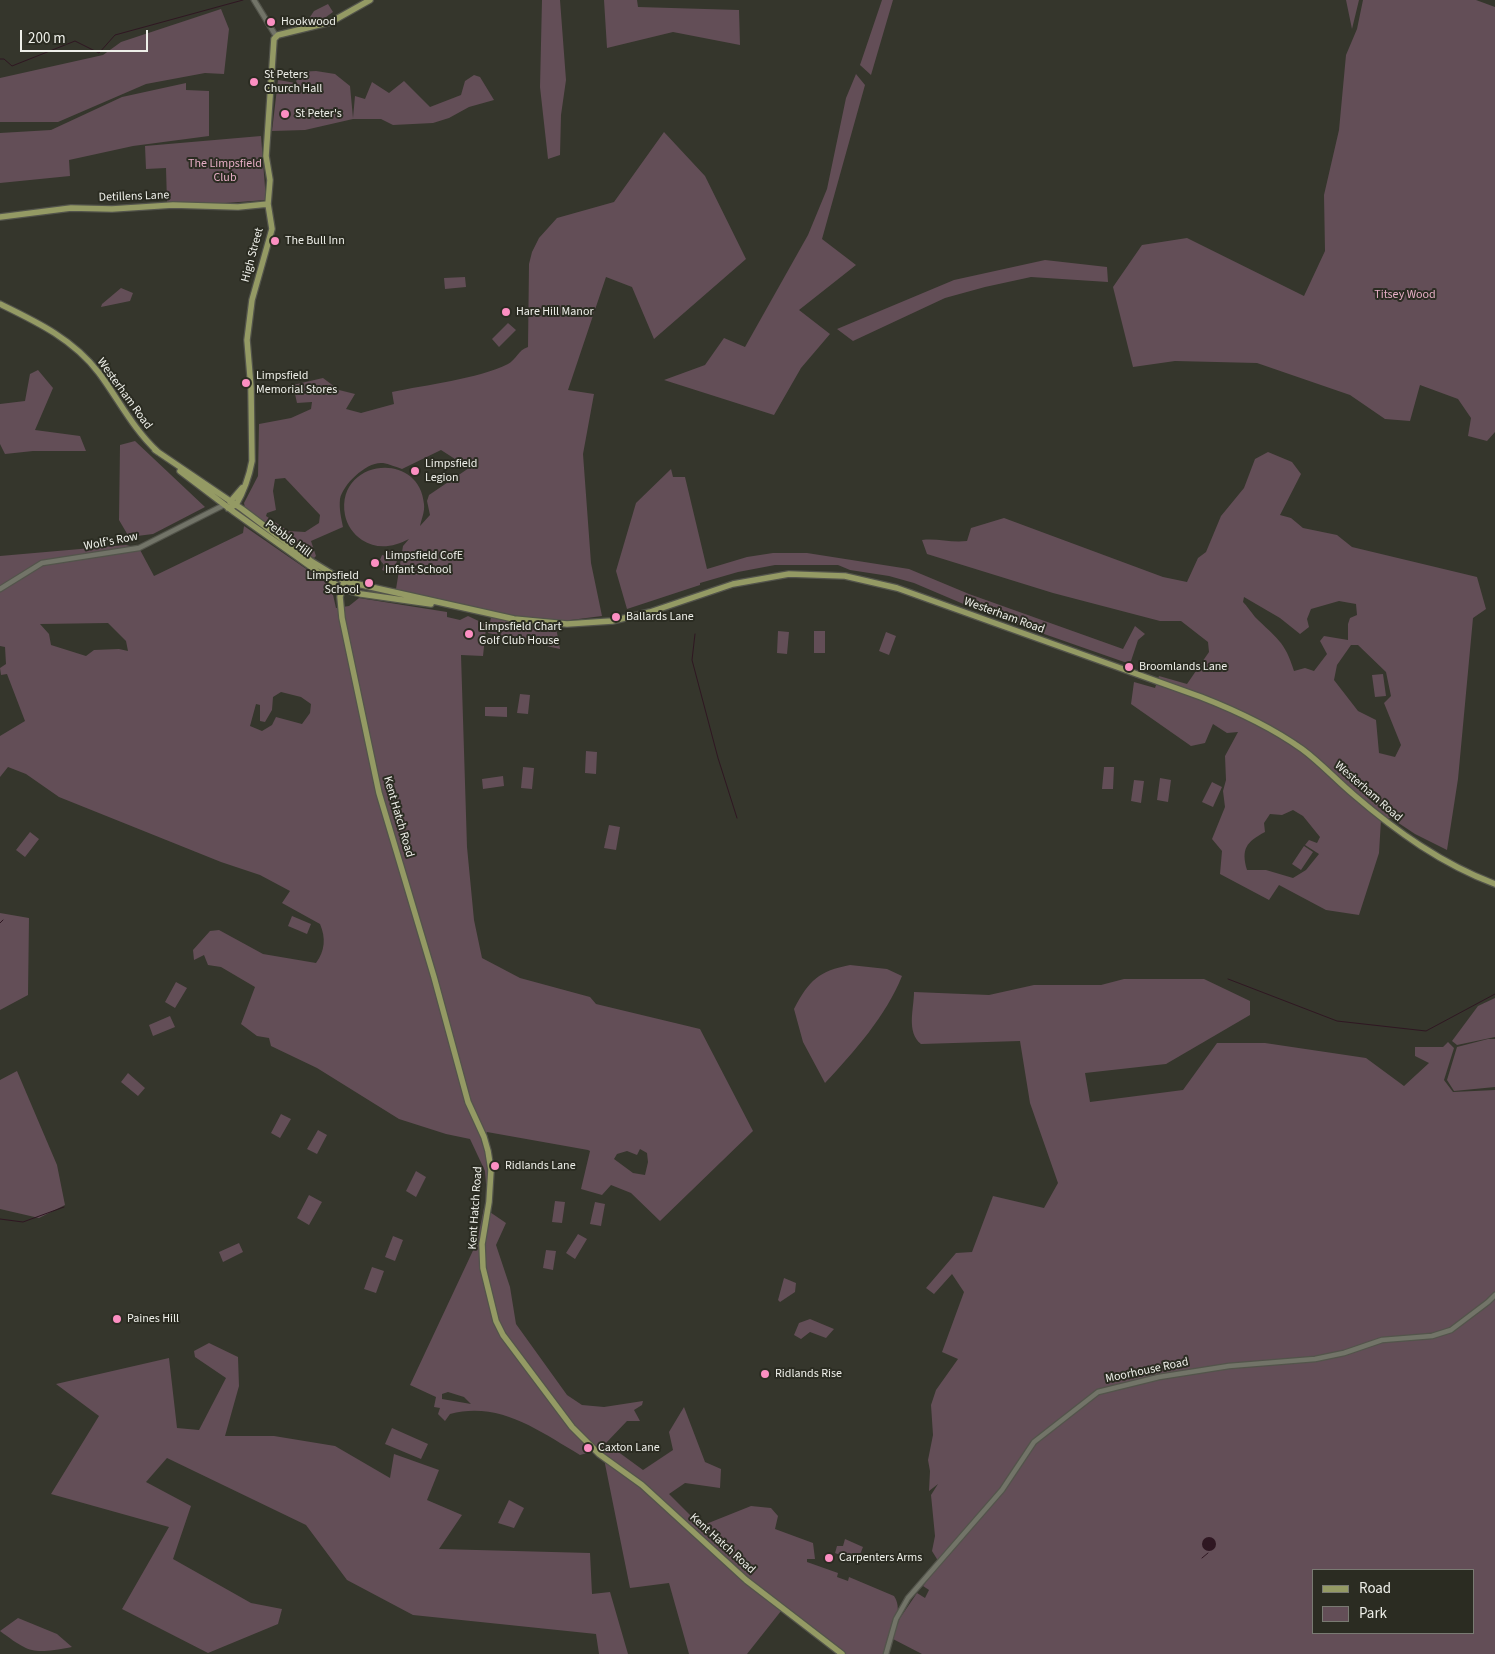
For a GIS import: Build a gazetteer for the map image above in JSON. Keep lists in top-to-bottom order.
{
  "streets": {
    "main road": [
      "Detillens Lane",
      "High Street",
      "Westerham Road",
      "Pebble Hill",
      "Kent Hatch Road"
    ],
    "street": ["Wolf's Row", "Moorhouse Road"]
  },
  "crossings": [
    ["Detillens Lane", "High Street"],
    ["High Street", "Pebble Hill"],
    ["Westerham Road", "Pebble Hill"],
    ["Westerham Road", "Wolf's Row"],
    ["Westerham Road", "Kent Hatch Road"],
    ["Pebble Hill", "Wolf's Row"],
    ["Pebble Hill", "Kent Hatch Road"]
  ],
  "parks": ["The Limpsfield Club", "Titsey Wood"],
  "places": [
    "Hookwood",
    "St Peters Church Hall",
    "St Peter's",
    "The Bull Inn",
    "Hare Hill Manor",
    "Limpsfield Memorial Stores",
    "Limpsfield Legion",
    "Limpsfield CofE Infant School",
    "Limpsfield School",
    "Ballards Lane",
    "Limpsfield Chart Golf Club House",
    "Broomlands Lane",
    "Ridlands Lane",
    "Paines Hill",
    "Ridlands Rise",
    "Caxton Lane",
    "Carpenters Arms"
  ],
  "legend": ["Road", "Park"],
  "scale_bar": "200 m"
}
